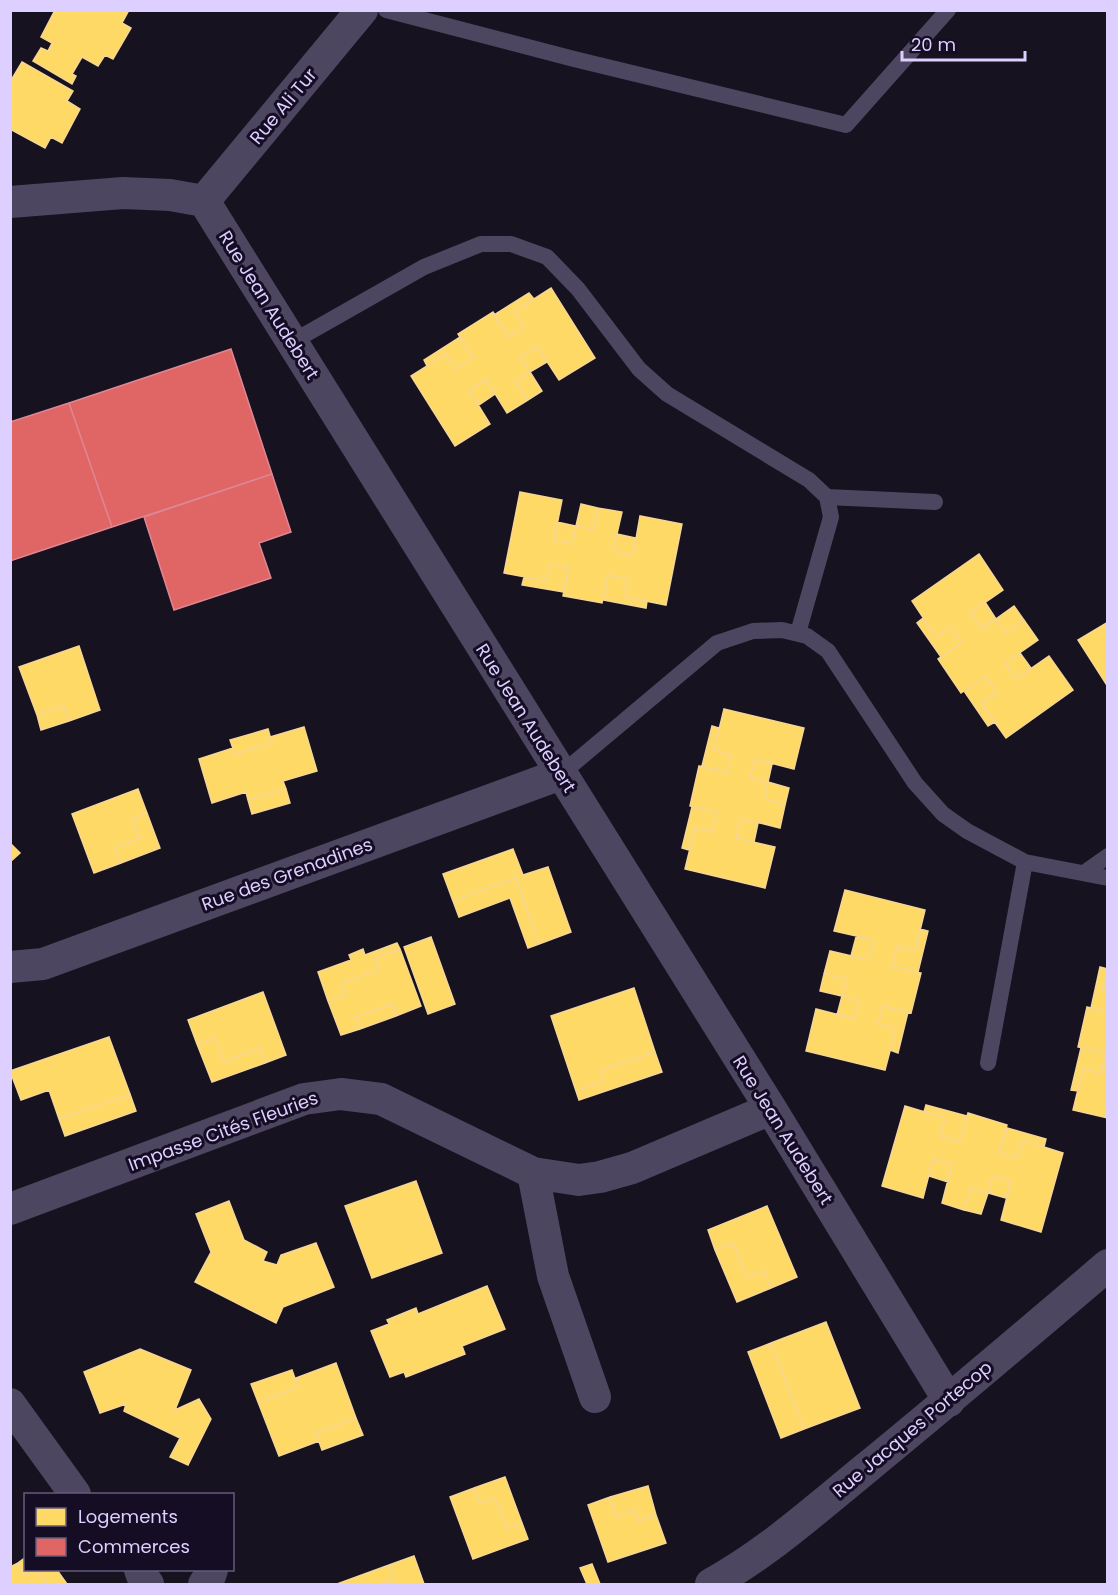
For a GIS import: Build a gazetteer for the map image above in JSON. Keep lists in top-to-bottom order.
{
  "streets": {
    "street": [
      "Rue Ali Tur",
      "Rue Jean Audebert",
      "Rue des Grenadines",
      "Impasse Cités Fleuries",
      "Rue Jacques Portecop"
    ]
  },
  "crossings": [
    ["Rue Ali Tur", "Rue Jean Audebert"],
    ["Rue Jean Audebert", "Rue des Grenadines"],
    ["Rue Jean Audebert", "Impasse Cités Fleuries"],
    ["Rue Jean Audebert", "Rue Jacques Portecop"]
  ],
  "legend": ["Logements", "Commerces"],
  "scale_bar": "20 m"
}
